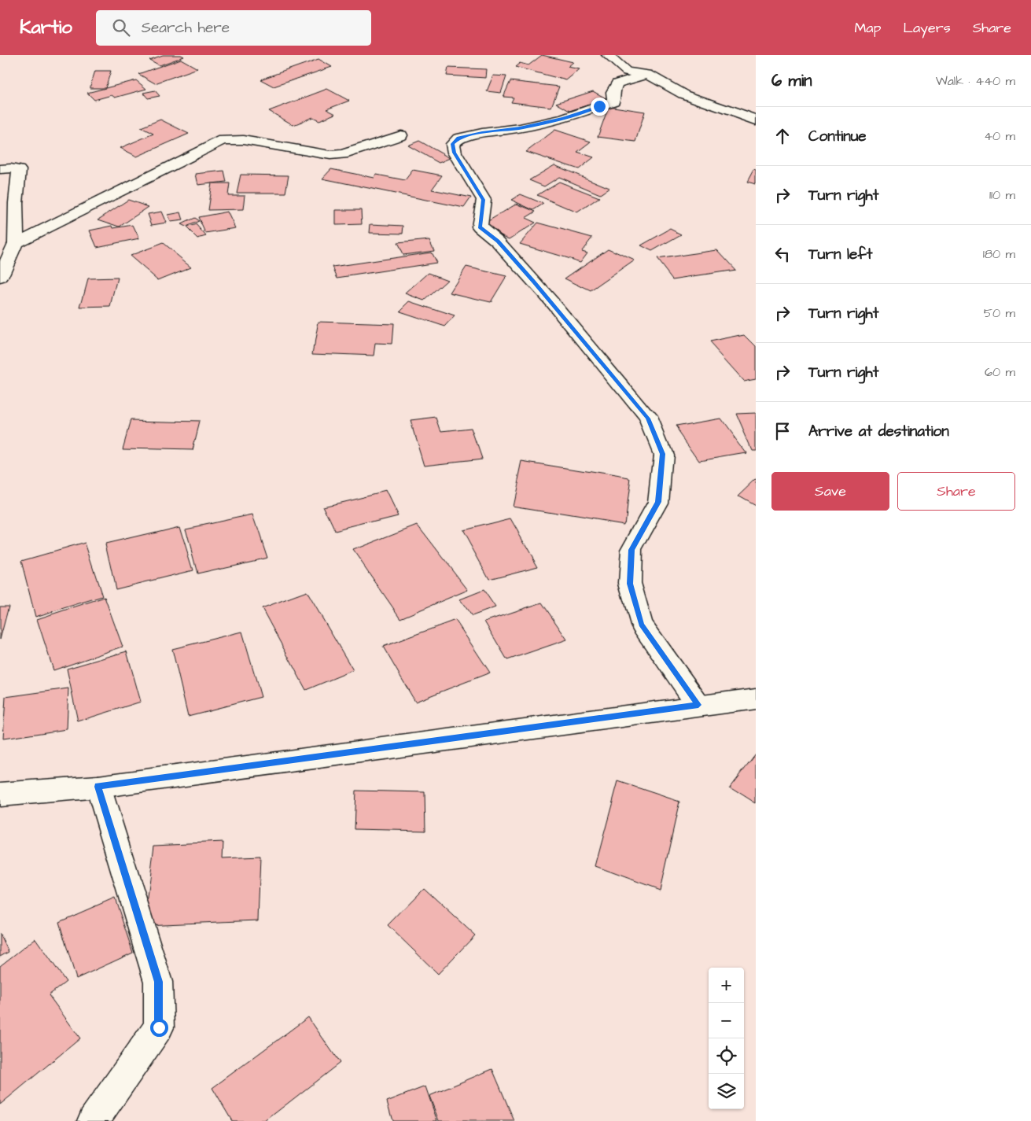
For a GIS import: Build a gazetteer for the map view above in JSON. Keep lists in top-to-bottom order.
{
  "page": {
    "header": "Kartio",
    "search": "Search here",
    "nav": ["Map", "Layers", "Share"],
    "heading": ["6 min", "Walk · 440 m"],
    "list": [
      ["Continue", "40 m"],
      ["Turn right", "110 m"],
      ["Turn left", "180 m"],
      ["Turn right", "50 m"],
      ["Turn right", "60 m"],
      "Arrive at destination"
    ],
    "buttons": ["Save", "Share"],
    "map_buttons": ["+", "−"]
  }
}
